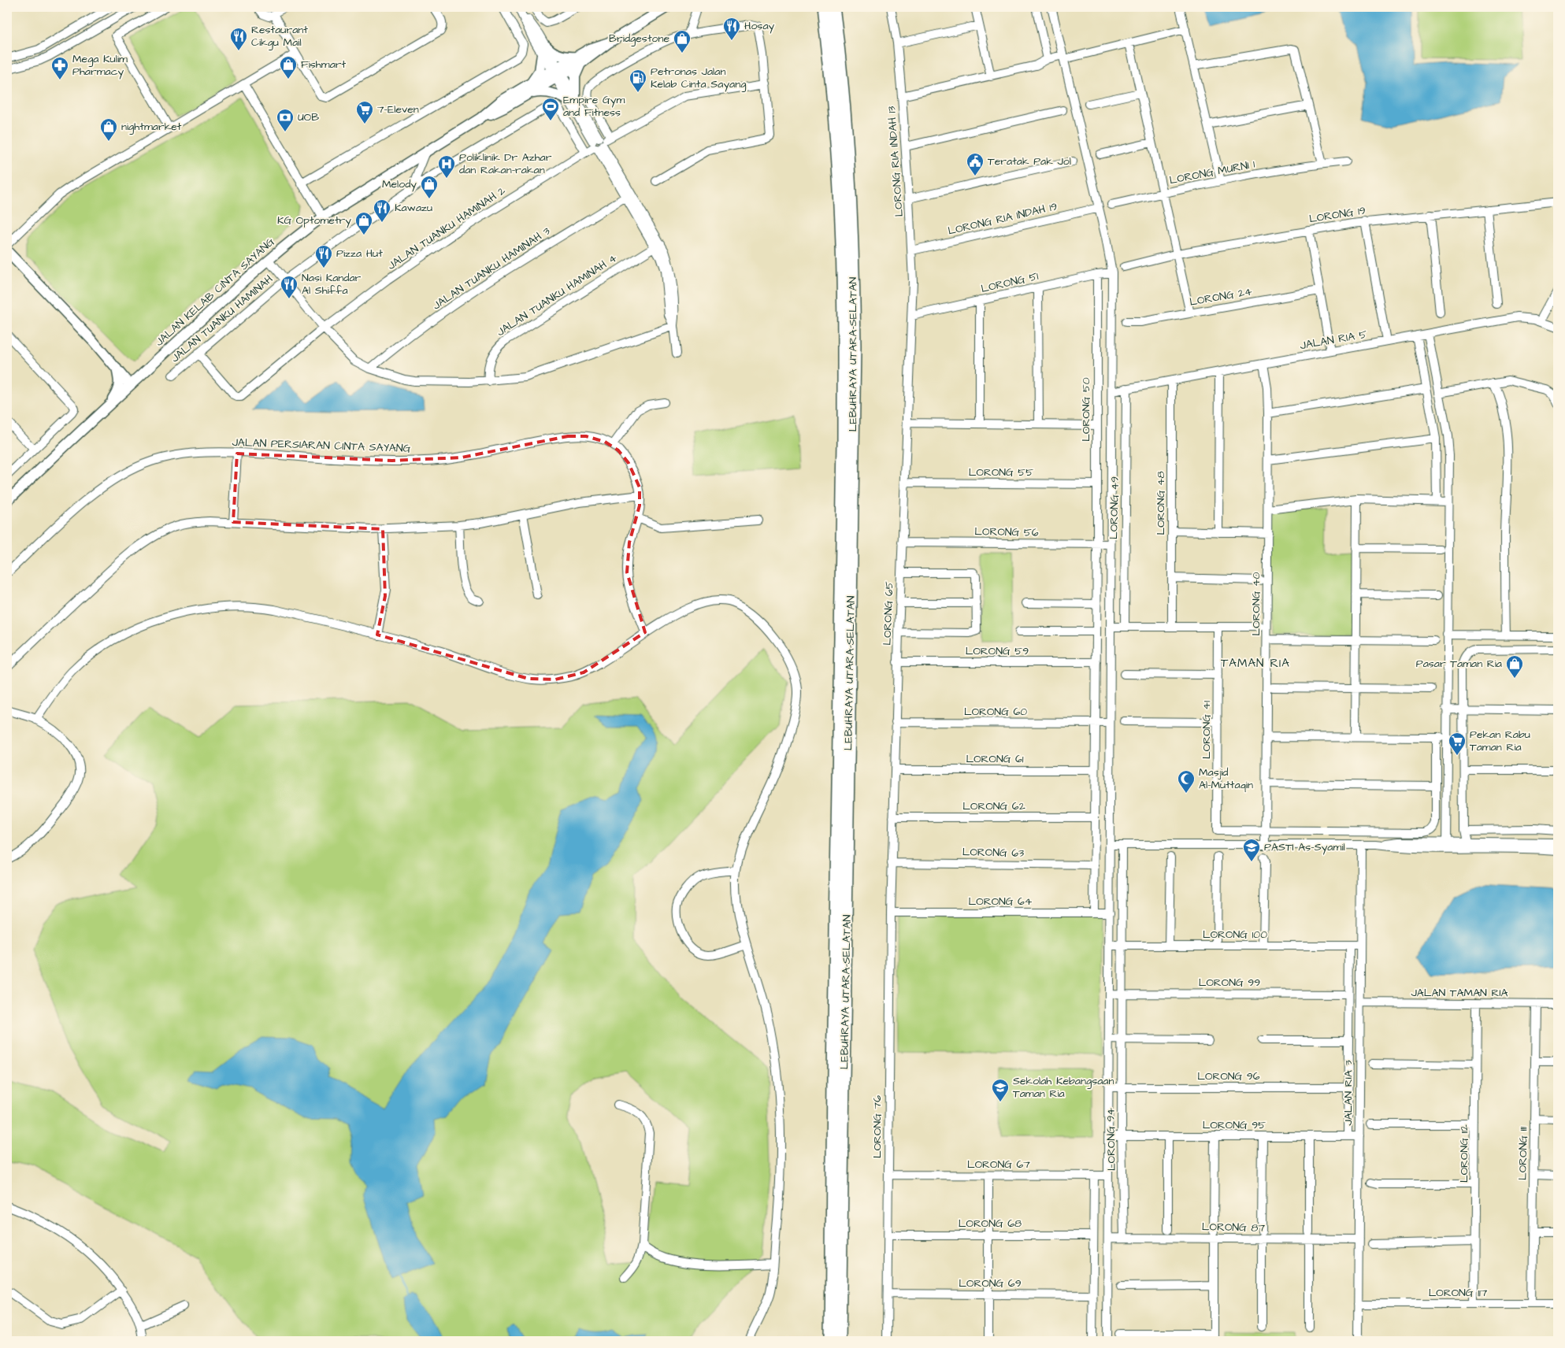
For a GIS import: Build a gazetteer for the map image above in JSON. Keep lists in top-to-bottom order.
{
  "streets": {
    "highway": ["LEBUHRAYA UTARA–SELATAN"],
    "main road": ["JALAN KELAB CINTA SAYANG"],
    "street": [
      "LORONG RIA INDAH 13",
      "LORONG MURNI 1",
      "LORONG 19",
      "LORONG RIA INDAH 19",
      "JALAN TUANKU HAMINAH 2",
      "JALAN TUANKU HAMINAH 3",
      "LORONG 51",
      "JALAN TUANKU HAMINAH 4",
      "LORONG 24",
      "JALAN TUANKU HAMINAH",
      "JALAN RIA 5",
      "LORONG 50",
      "JALAN PERSIARAN CINTA SAYANG",
      "LORONG 55",
      "LORONG 48",
      "LORONG 49",
      "LORONG 56",
      "LORONG 40",
      "LORONG 65",
      "LORONG 59",
      "LORONG 60",
      "LORONG 41",
      "LORONG 61",
      "LORONG 62",
      "LORONG 63",
      "LORONG 64",
      "LORONG 100",
      "LORONG 99",
      "JALAN TAMAN RIA",
      "LORONG 96",
      "JALAN RIA 3",
      "LORONG 95",
      "LORONG 76",
      "LORONG 94",
      "LORONG 112",
      "LORONG 111",
      "LORONG 67",
      "LORONG 68",
      "LORONG 87",
      "LORONG 69",
      "LORONG 117"
    ]
  },
  "crossings": [
    ["LORONG RIA INDAH 13", "LORONG RIA INDAH 19"],
    ["LORONG RIA INDAH 13", "LORONG 51"],
    ["LORONG RIA INDAH 13", "LORONG 65"],
    ["JALAN TUANKU HAMINAH 2", "JALAN TUANKU HAMINAH"],
    ["LORONG 51", "LORONG 50"],
    ["LORONG 51", "LORONG 65"],
    ["JALAN RIA 5", "LORONG 48"],
    ["JALAN RIA 5", "LORONG 49"],
    ["JALAN RIA 5", "LORONG 40"],
    ["LORONG 50", "LORONG 55"],
    ["LORONG 50", "LORONG 56"],
    ["LORONG 50", "LORONG 59"],
    ["LORONG 50", "LORONG 60"],
    ["LORONG 50", "LORONG 61"],
    ["LORONG 50", "LORONG 62"],
    ["LORONG 50", "LORONG 63"],
    ["LORONG 50", "LORONG 64"],
    ["LORONG 55", "LORONG 65"],
    ["LORONG 56", "LORONG 65"],
    ["LORONG 40", "LORONG 41"],
    ["LORONG 65", "LORONG 59"],
    ["LORONG 65", "LORONG 60"],
    ["LORONG 65", "LORONG 61"],
    ["LORONG 65", "LORONG 62"],
    ["LORONG 65", "LORONG 63"],
    ["LORONG 65", "LORONG 64"],
    ["LORONG 65", "LORONG 76"],
    ["LORONG 64", "LORONG 76"],
    ["LORONG 100", "JALAN RIA 3"],
    ["LORONG 100", "LORONG 94"],
    ["LORONG 99", "LORONG 94"],
    ["JALAN TAMAN RIA", "JALAN RIA 3"],
    ["JALAN TAMAN RIA", "LORONG 112"],
    ["JALAN TAMAN RIA", "LORONG 111"],
    ["LORONG 96", "LORONG 94"],
    ["JALAN RIA 3", "LORONG 95"],
    ["JALAN RIA 3", "LORONG 87"],
    ["JALAN RIA 3", "LORONG 117"],
    ["LORONG 95", "LORONG 94"],
    ["LORONG 76", "LORONG 67"],
    ["LORONG 76", "LORONG 68"],
    ["LORONG 76", "LORONG 69"],
    ["LORONG 94", "LORONG 87"],
    ["LORONG 112", "LORONG 117"],
    ["LORONG 111", "LORONG 117"]
  ],
  "districts": ["TAMAN RIA"],
  "places": {
    "restaurant": [
      "Hosay",
      "Restaurant Cikgu Mail",
      "Kawazu",
      "Pizza Hut",
      "Nasi Kandar Al Shiffa"
    ],
    "shop": [
      "Bridgestone",
      "Fishmart",
      "nightmarket",
      "Melody",
      "KG Optometry",
      "Pasar Taman Ria"
    ],
    "pharmacy": ["Mega Kulim Pharmacy"],
    "fuel station": ["Petronas Jalan Kelab Cinta Sayang"],
    "sports": ["Empire Gym and Fitness"],
    "supermarket": ["7-Eleven", "Pekan Rabu Taman Ria"],
    "bank": ["UOB"],
    "public building": ["Teratak Pak Jol"],
    "hospital": ["Poliklinik Dr Azhar dan Rakan-rakan"],
    "mosque": ["Masjid Al-Muttaqin"],
    "school or university": ["PASTI As-Syamil", "Sekolah Kebangsaan Taman Ria"]
  }
}
